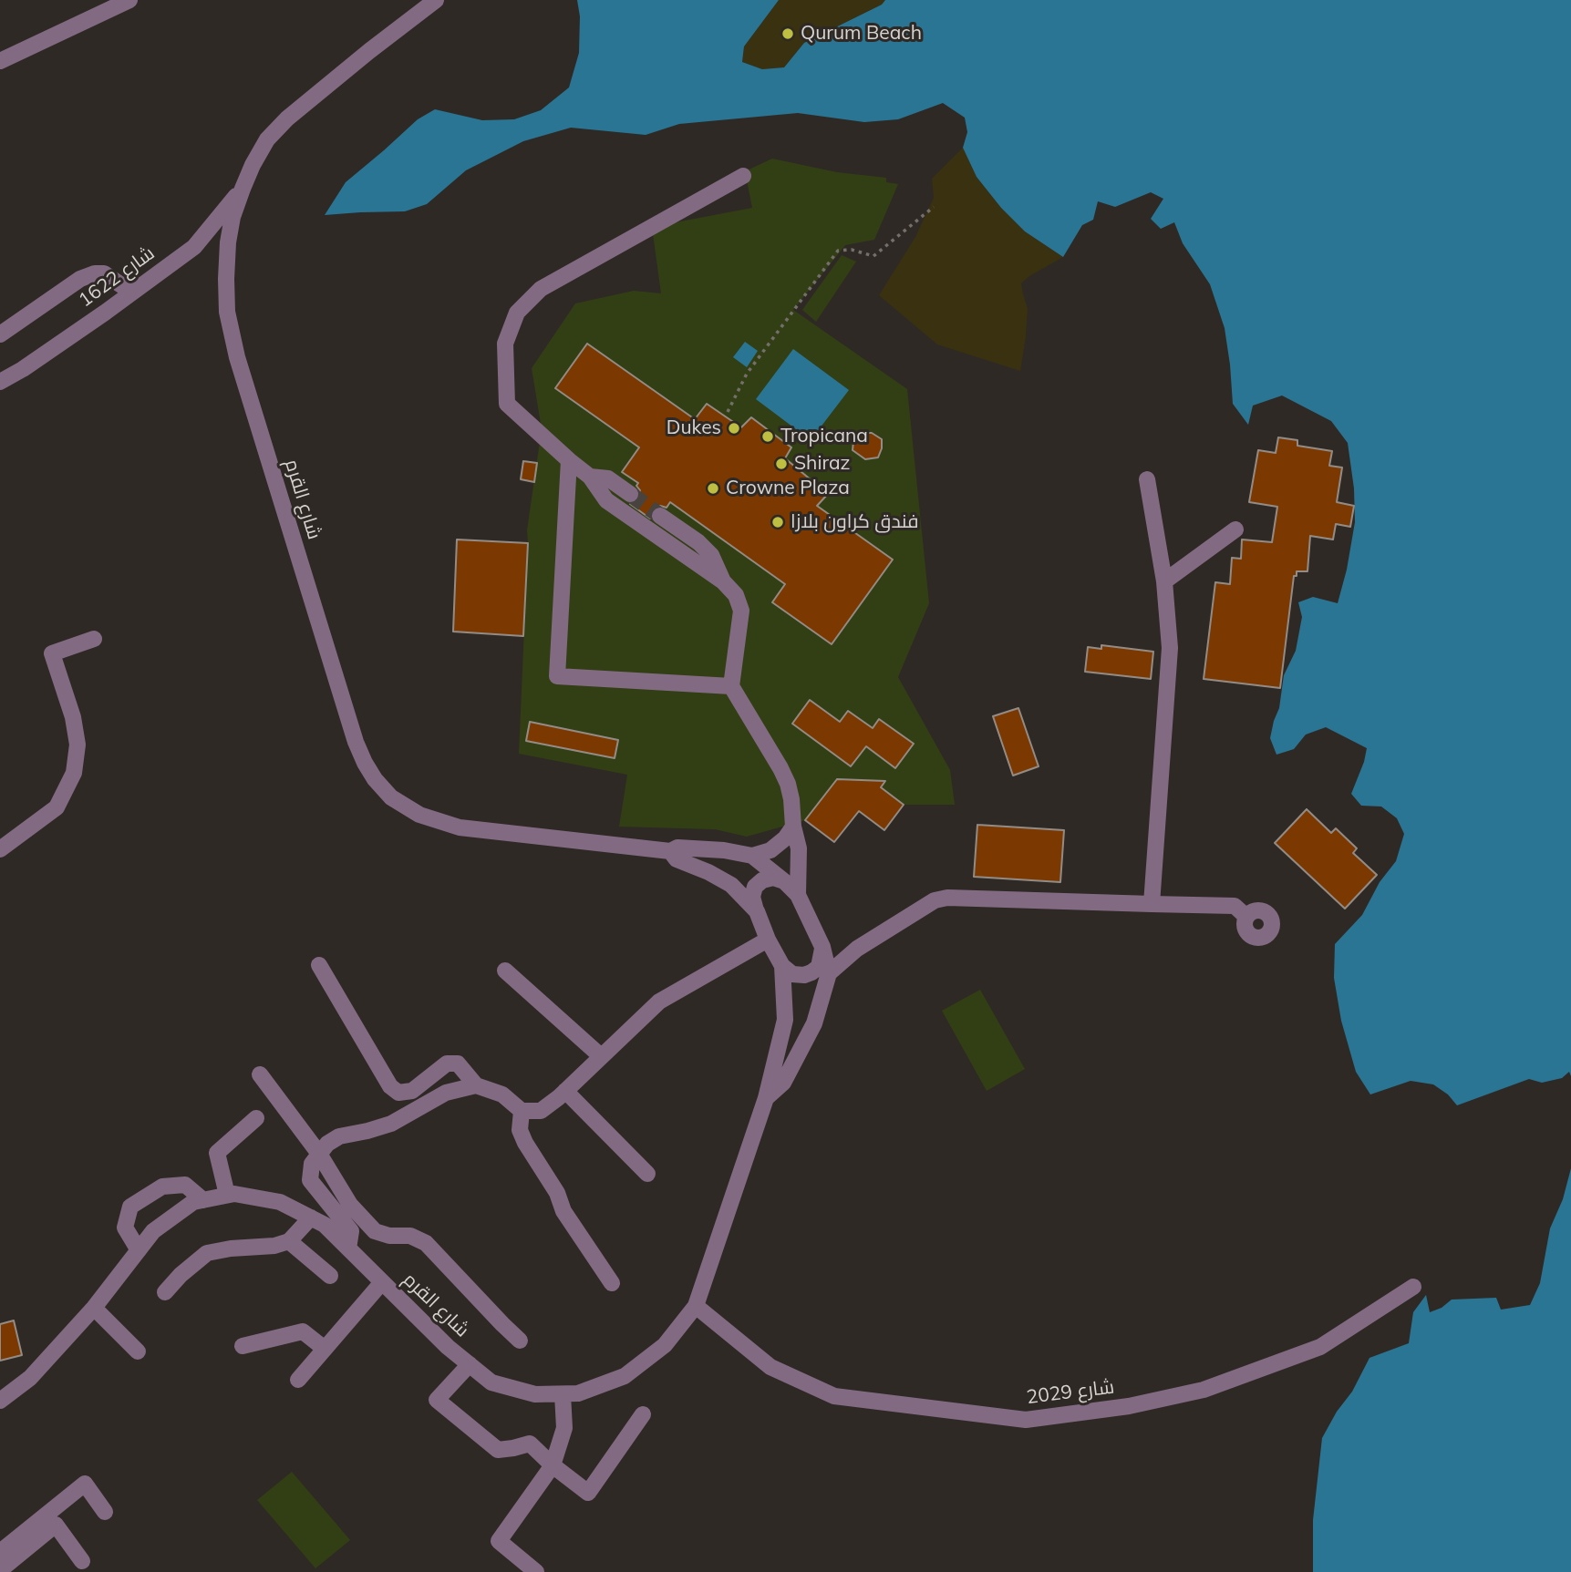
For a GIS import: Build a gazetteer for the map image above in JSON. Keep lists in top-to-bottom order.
{
  "streets": {
    "street": ["1622 شارع", "شارع القرم", "2029 شارع"]
  },
  "crossings": [
    ["1622 شارع", "شارع القرم"],
    ["شارع القرم", "2029 شارع"]
  ],
  "places": [
    "Qurum Beach",
    "Dukes",
    "Tropicana",
    "Shiraz",
    "Crowne Plaza",
    "فندق كراون بلازا"
  ]
}
